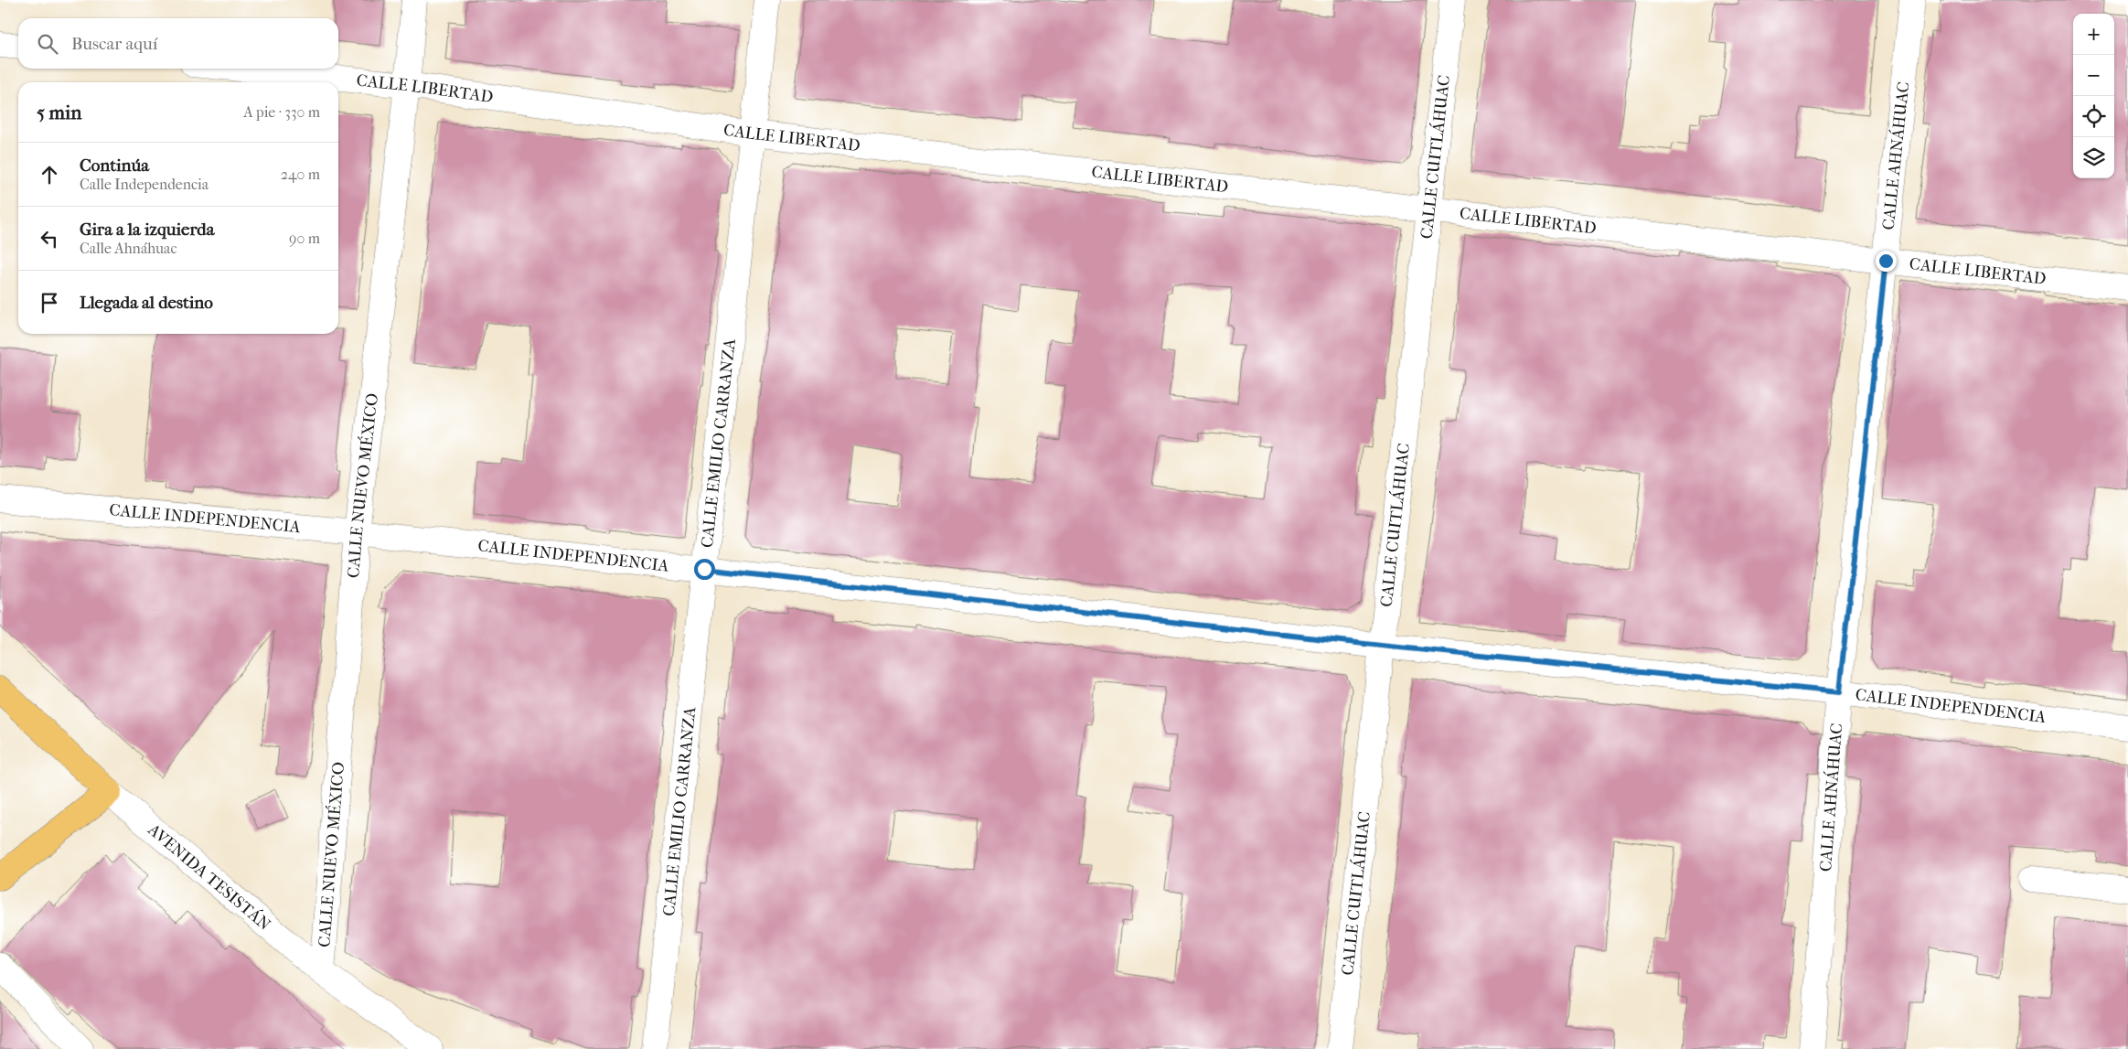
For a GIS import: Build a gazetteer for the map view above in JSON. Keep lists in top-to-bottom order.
{
  "streets": {
    "main road": ["AVENIDA TESISTÁN"],
    "street": [
      "CALLE LIBERTAD",
      "CALLE AHNÁHUAC",
      "CALLE CUITLÁHUAC",
      "CALLE EMILIO CARRANZA",
      "CALLE NUEVO MÉXICO",
      "CALLE INDEPENDENCIA"
    ]
  },
  "crossings": [
    ["CALLE LIBERTAD", "CALLE AHNÁHUAC"],
    ["CALLE LIBERTAD", "CALLE CUITLÁHUAC"],
    ["CALLE LIBERTAD", "CALLE EMILIO CARRANZA"],
    ["CALLE LIBERTAD", "CALLE NUEVO MÉXICO"],
    ["CALLE AHNÁHUAC", "CALLE INDEPENDENCIA"],
    ["CALLE CUITLÁHUAC", "CALLE INDEPENDENCIA"],
    ["CALLE EMILIO CARRANZA", "CALLE INDEPENDENCIA"],
    ["CALLE NUEVO MÉXICO", "CALLE INDEPENDENCIA"],
    ["CALLE NUEVO MÉXICO", "AVENIDA TESISTÁN"]
  ],
  "page": {
    "map_buttons": ["+", "−"],
    "search": "Buscar aquí",
    "heading": ["5 min", "A pie · 330 m"],
    "list": [
      ["Continúa", "Calle Independencia", "240 m"],
      ["Gira a la izquierda", "Calle Ahnáhuac", "90 m"],
      "Llegada al destino"
    ]
  }
}
